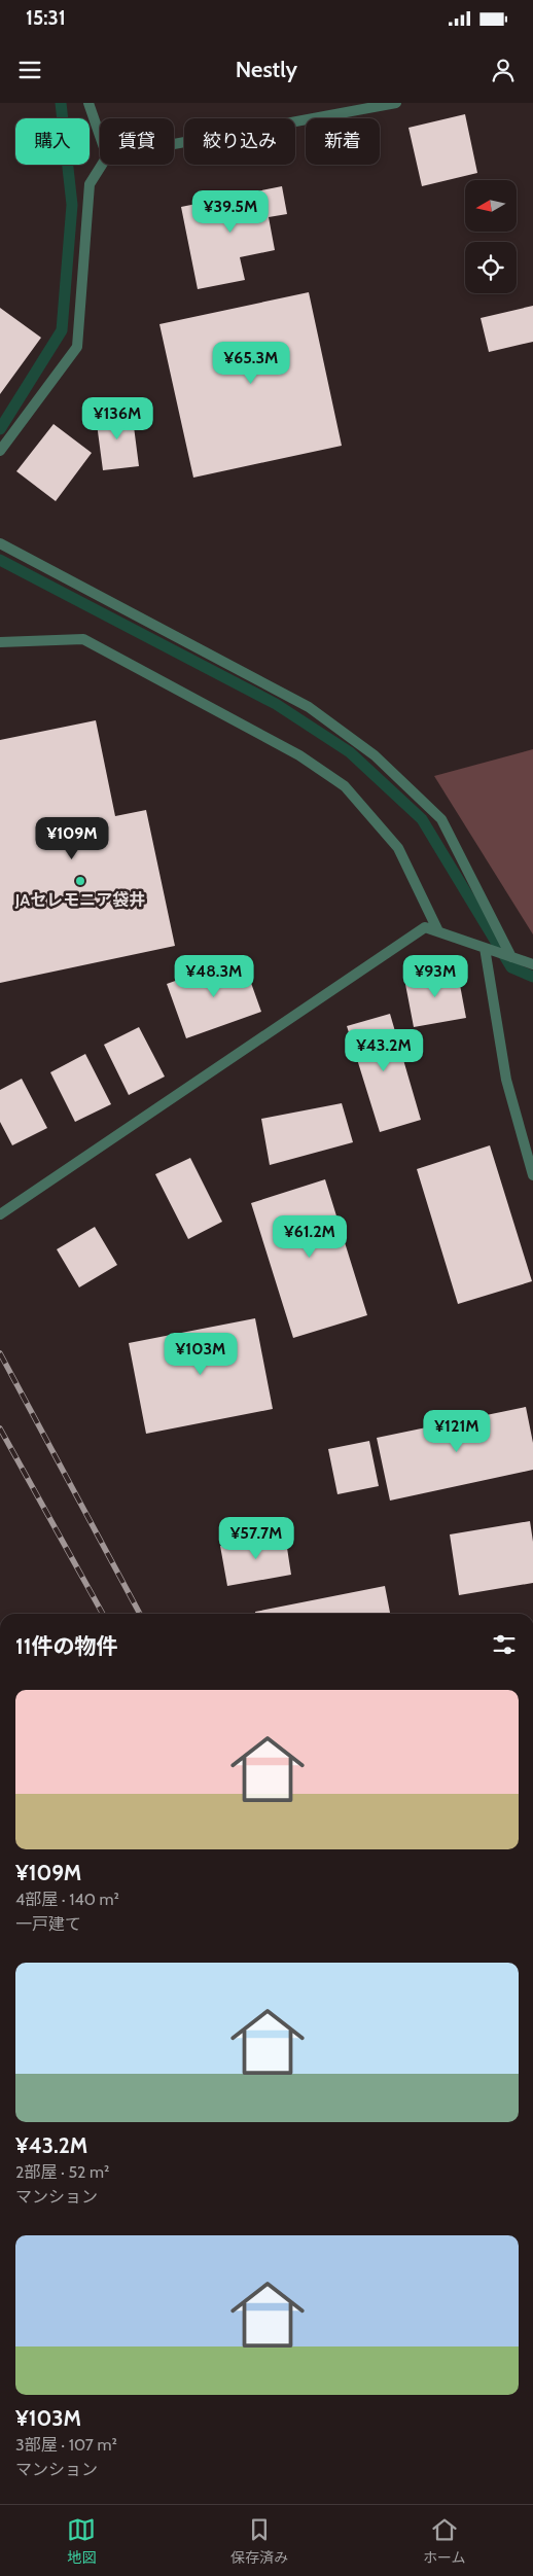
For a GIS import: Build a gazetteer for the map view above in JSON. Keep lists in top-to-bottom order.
{
  "places": ["JAセレモニア袋井"],
  "north": "left",
  "page": {
    "status": "15:31",
    "header": "Nestly",
    "chip": [
      "購入",
      "賃貸",
      "絞り込み",
      "新着"
    ],
    "price": [
      "¥39.5M",
      "¥65.3M",
      "¥136M",
      "¥109M",
      "¥48.3M",
      "¥93M",
      "¥43.2M",
      "¥61.2M",
      "¥103M",
      "¥121M",
      "¥57.7M"
    ],
    "heading": "11件の物件",
    "list": [
      {
        "name": "¥109M",
        "note": "4部屋 · 140 m² · 一戸建て"
      },
      {
        "name": "¥43.2M",
        "note": "2部屋 · 52 m² · マンション"
      },
      {
        "name": "¥103M",
        "note": "3部屋 · 107 m² · マンション"
      }
    ],
    "tabs": ["地図", "保存済み", "ホーム"]
  }
}
